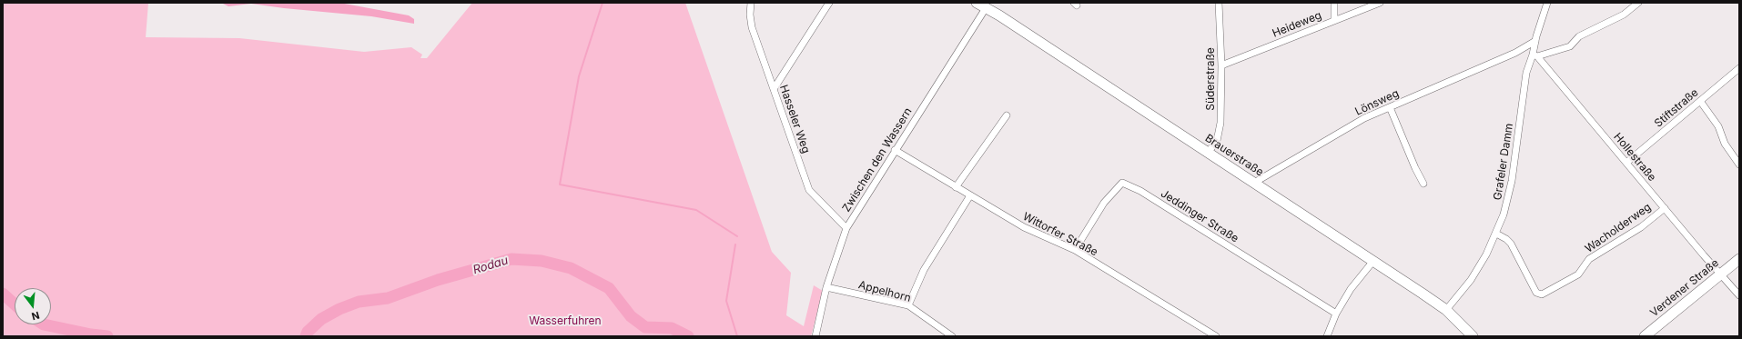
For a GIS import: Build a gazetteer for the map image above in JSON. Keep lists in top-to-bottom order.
{
  "streets": {
    "main road": ["Brauerstraße", "Verdener Straße"],
    "street": [
      "Heideweg",
      "Süderstraße",
      "Lönsweg",
      "Stiftstraße",
      "Hasseler Weg",
      "Hollestraße",
      "Zwischen den Wassern",
      "Grafeler Damm",
      "Jeddinger Straße",
      "Wacholderweg",
      "Wittorfer Straße",
      "Appelhorn"
    ]
  },
  "crossings": [
    ["Heideweg", "Süderstraße"],
    ["Süderstraße", "Brauerstraße"],
    ["Lönsweg", "Brauerstraße"],
    ["Lönsweg", "Grafeler Damm"],
    ["Stiftstraße", "Hollestraße"],
    ["Hasseler Weg", "Zwischen den Wassern"],
    ["Brauerstraße", "Zwischen den Wassern"],
    ["Brauerstraße", "Grafeler Damm"],
    ["Hollestraße", "Grafeler Damm"],
    ["Hollestraße", "Wacholderweg"],
    ["Hollestraße", "Verdener Straße"],
    ["Zwischen den Wassern", "Wittorfer Straße"],
    ["Zwischen den Wassern", "Appelhorn"],
    ["Grafeler Damm", "Wacholderweg"],
    ["Jeddinger Straße", "Wittorfer Straße"]
  ],
  "water": ["Rodau"],
  "parks": ["Wasserfuhren"],
  "north": "bottom"
}
